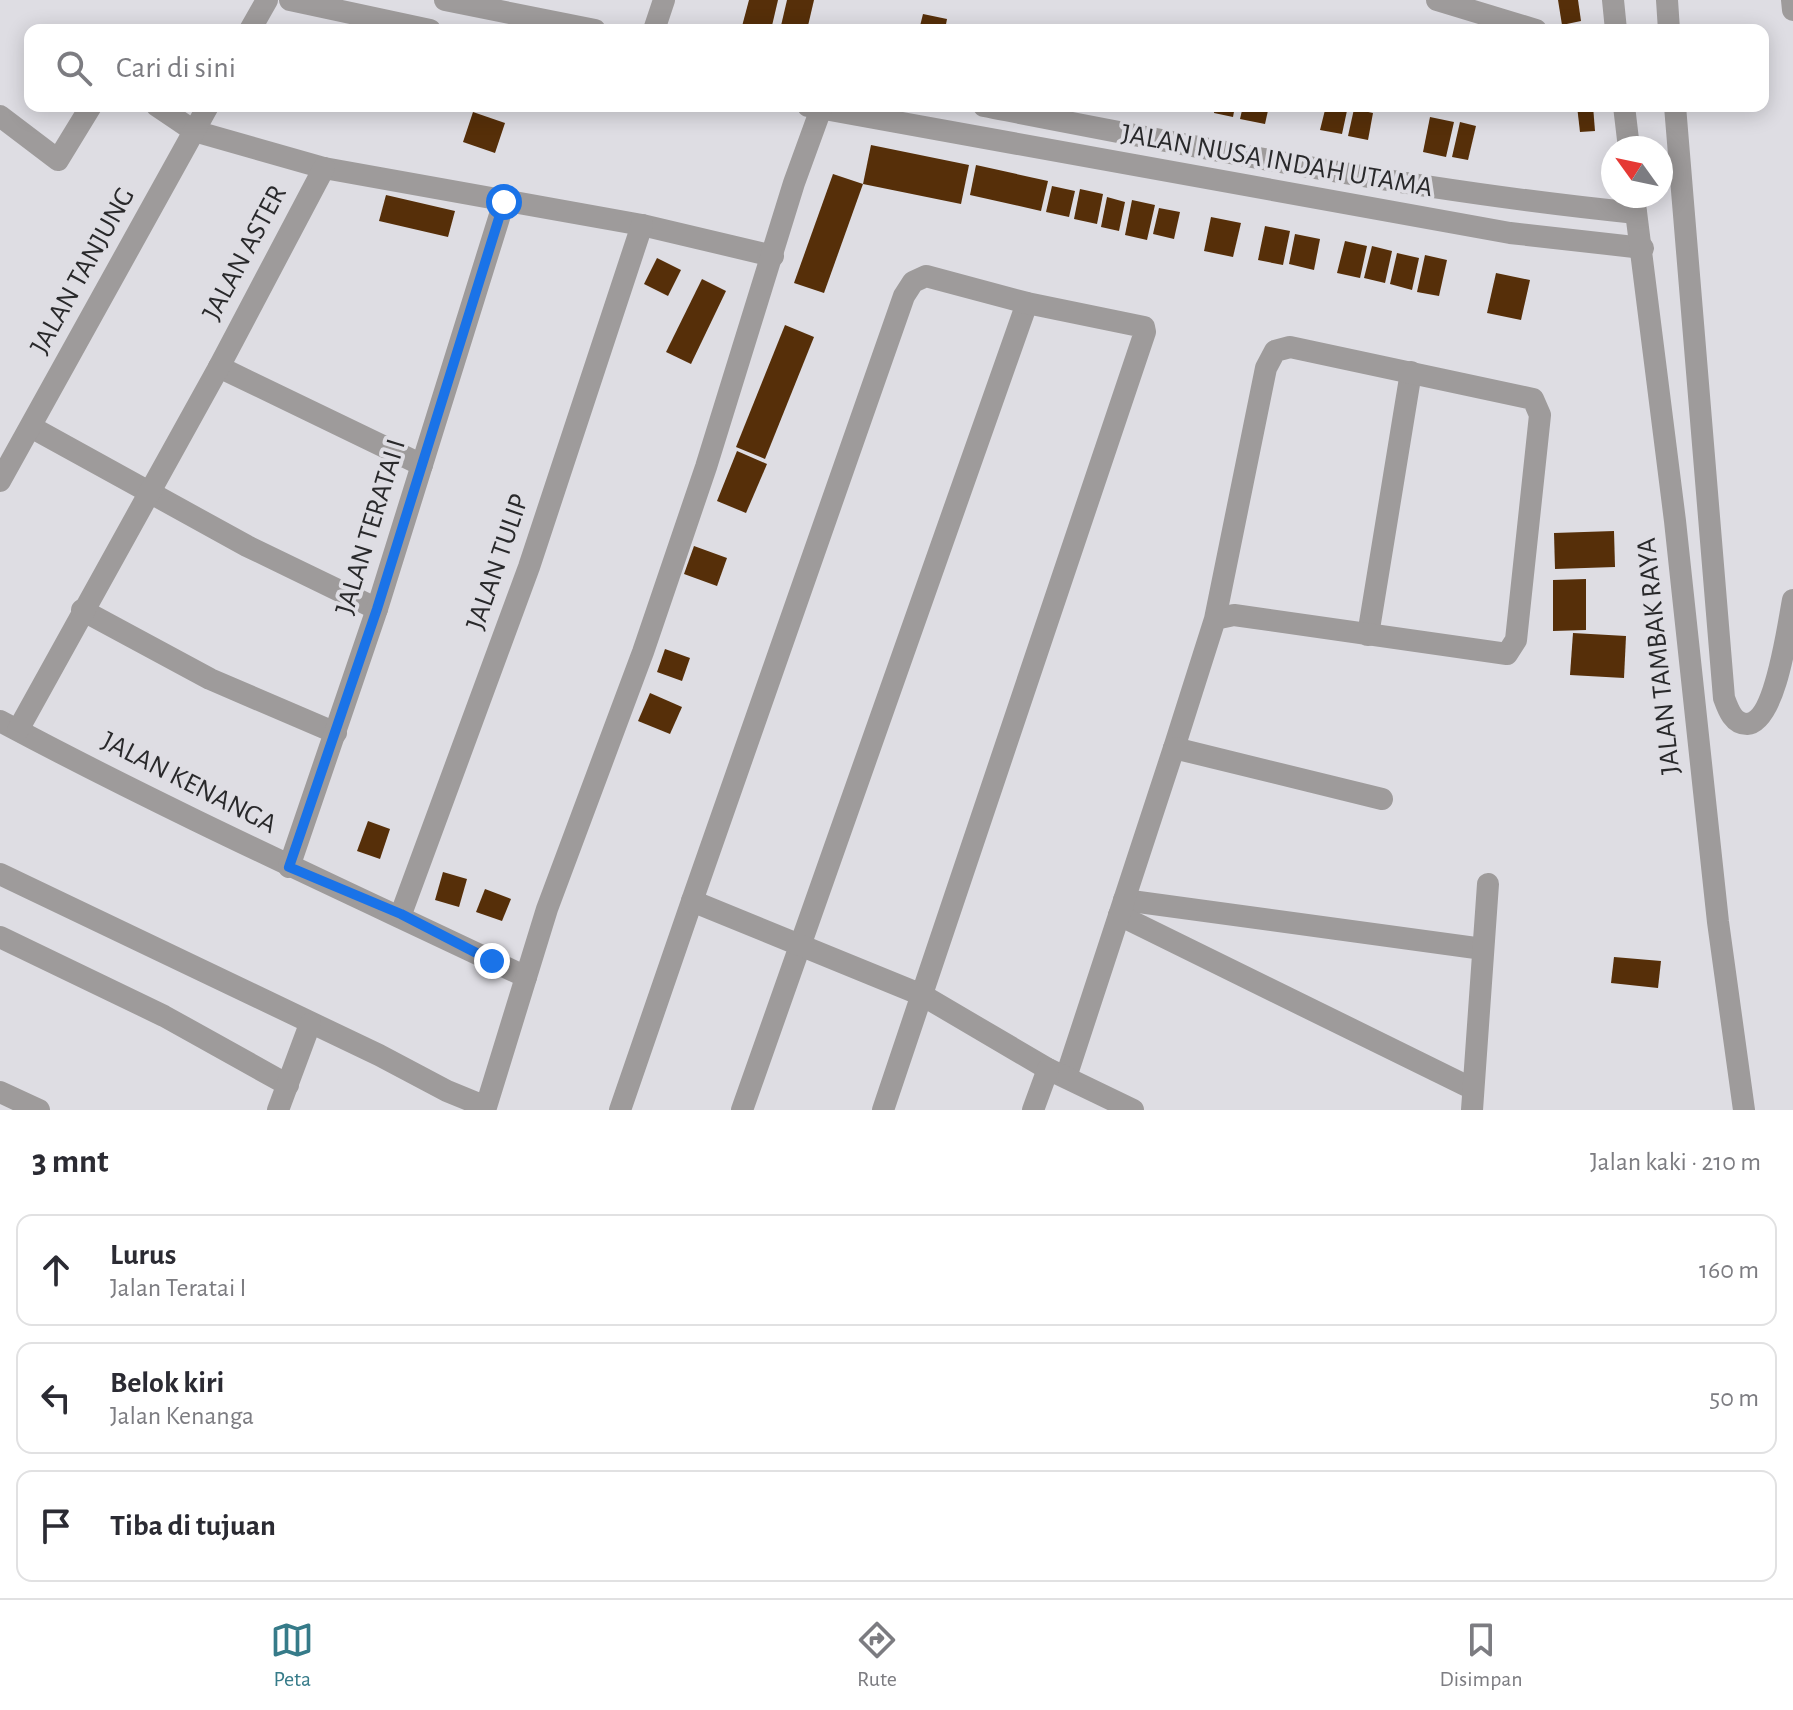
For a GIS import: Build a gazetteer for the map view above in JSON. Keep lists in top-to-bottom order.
{
  "streets": {
    "street": [
      "JALAN NUSA INDAH UTAMA",
      "JALAN ASTER",
      "JALAN TANJUNG",
      "JALAN TERATAI I",
      "JALAN TULIP",
      "JALAN TAMBAK RAYA",
      "JALAN KENANGA"
    ]
  },
  "crossings": [
    ["JALAN NUSA INDAH UTAMA", "JALAN TAMBAK RAYA"],
    ["JALAN ASTER", "JALAN KENANGA"],
    ["JALAN TERATAI I", "JALAN KENANGA"],
    ["JALAN TULIP", "JALAN KENANGA"]
  ],
  "north": "top left",
  "page": {
    "search": "Cari di sini",
    "heading": ["3 mnt", "Jalan kaki · 210 m"],
    "list": [
      ["Lurus", "Jalan Teratai I", "160 m"],
      ["Belok kiri", "Jalan Kenanga", "50 m"],
      "Tiba di tujuan"
    ],
    "nav": ["Peta", "Rute", "Disimpan"]
  }
}
